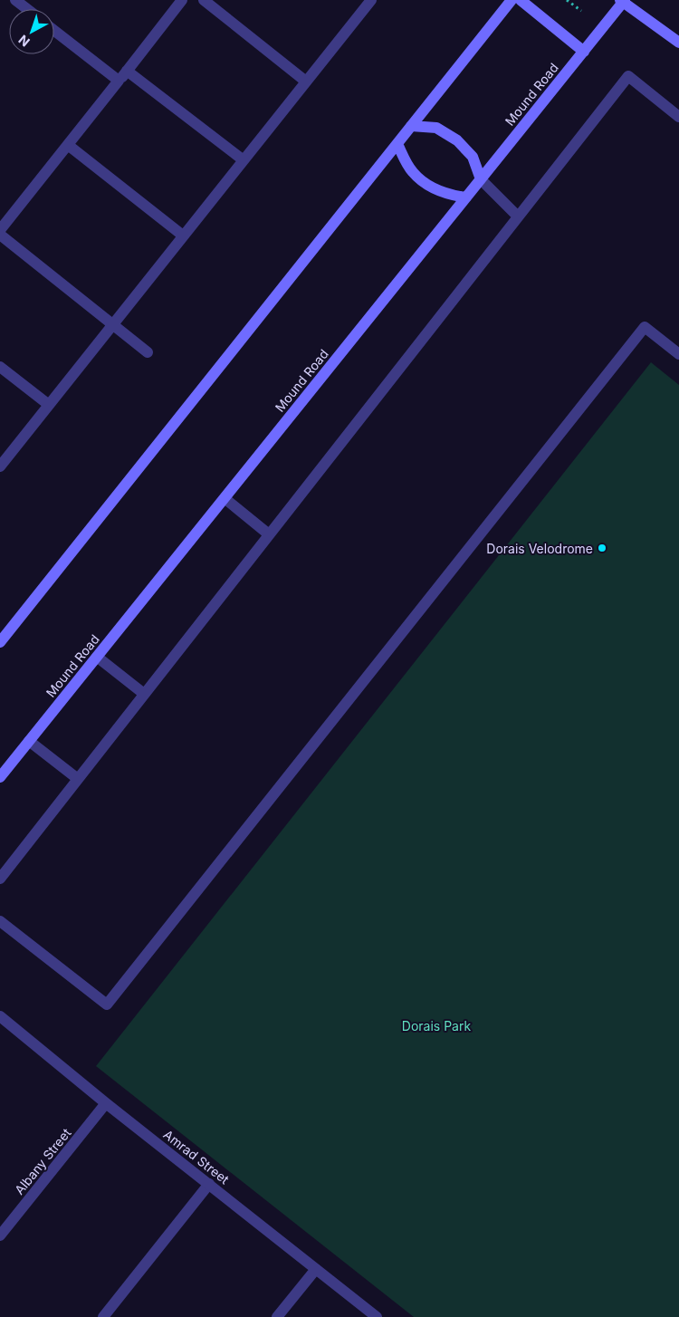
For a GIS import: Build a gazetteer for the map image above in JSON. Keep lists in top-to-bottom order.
{
  "streets": {
    "main road": ["Mound Road"],
    "street": ["Amrad Street", "Albany Street"]
  },
  "crossings": [
    ["Amrad Street", "Albany Street"]
  ],
  "parks": ["Dorais Park"],
  "places": ["Dorais Velodrome"],
  "north": "bottom left"
}
